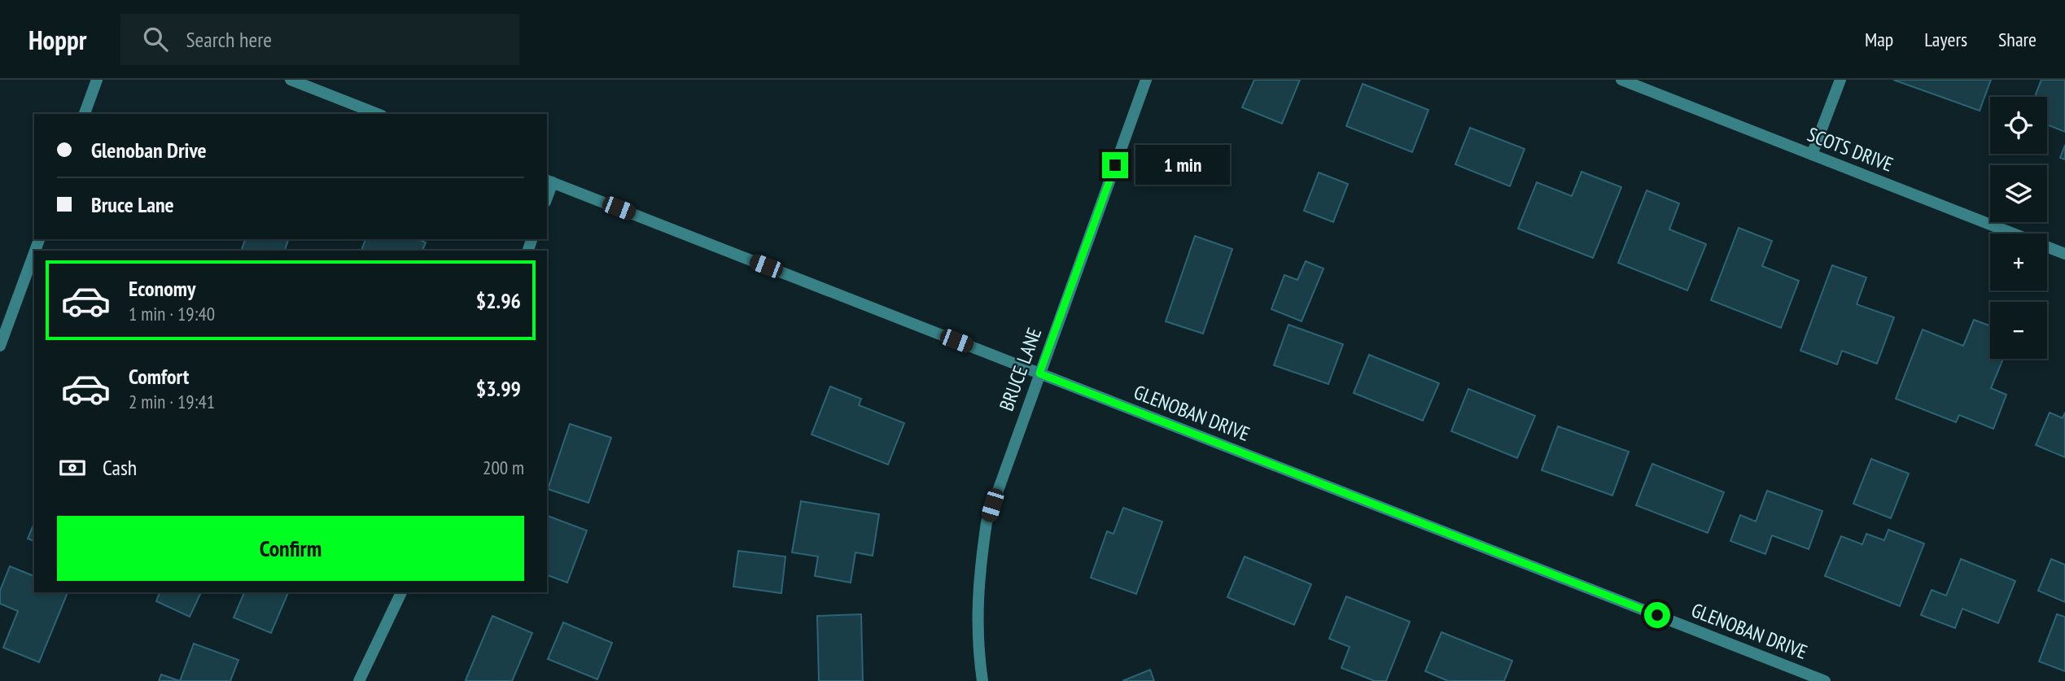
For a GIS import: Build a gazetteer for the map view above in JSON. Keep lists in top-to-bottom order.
{
  "streets": {
    "street": ["SCOTS DRIVE", "BRUCE LANE", "GLENOBAN DRIVE"]
  },
  "crossings": [
    ["BRUCE LANE", "GLENOBAN DRIVE"]
  ],
  "page": {
    "header": "Hoppr",
    "search": "Search here",
    "nav": ["Map", "Layers", "Share"],
    "map_buttons": ["+", "−"],
    "banner": ["Glenoban Drive", "Bruce Lane"],
    "bubble": "1 min",
    "list": [
      {
        "name": "Economy",
        "note": "1 min · 19:40",
        "value": "$2.96"
      },
      {
        "name": "Comfort",
        "note": "2 min · 19:41",
        "value": "$3.99"
      }
    ],
    "pay": ["Cash", "200 m"],
    "buttons": "Confirm"
  }
}
